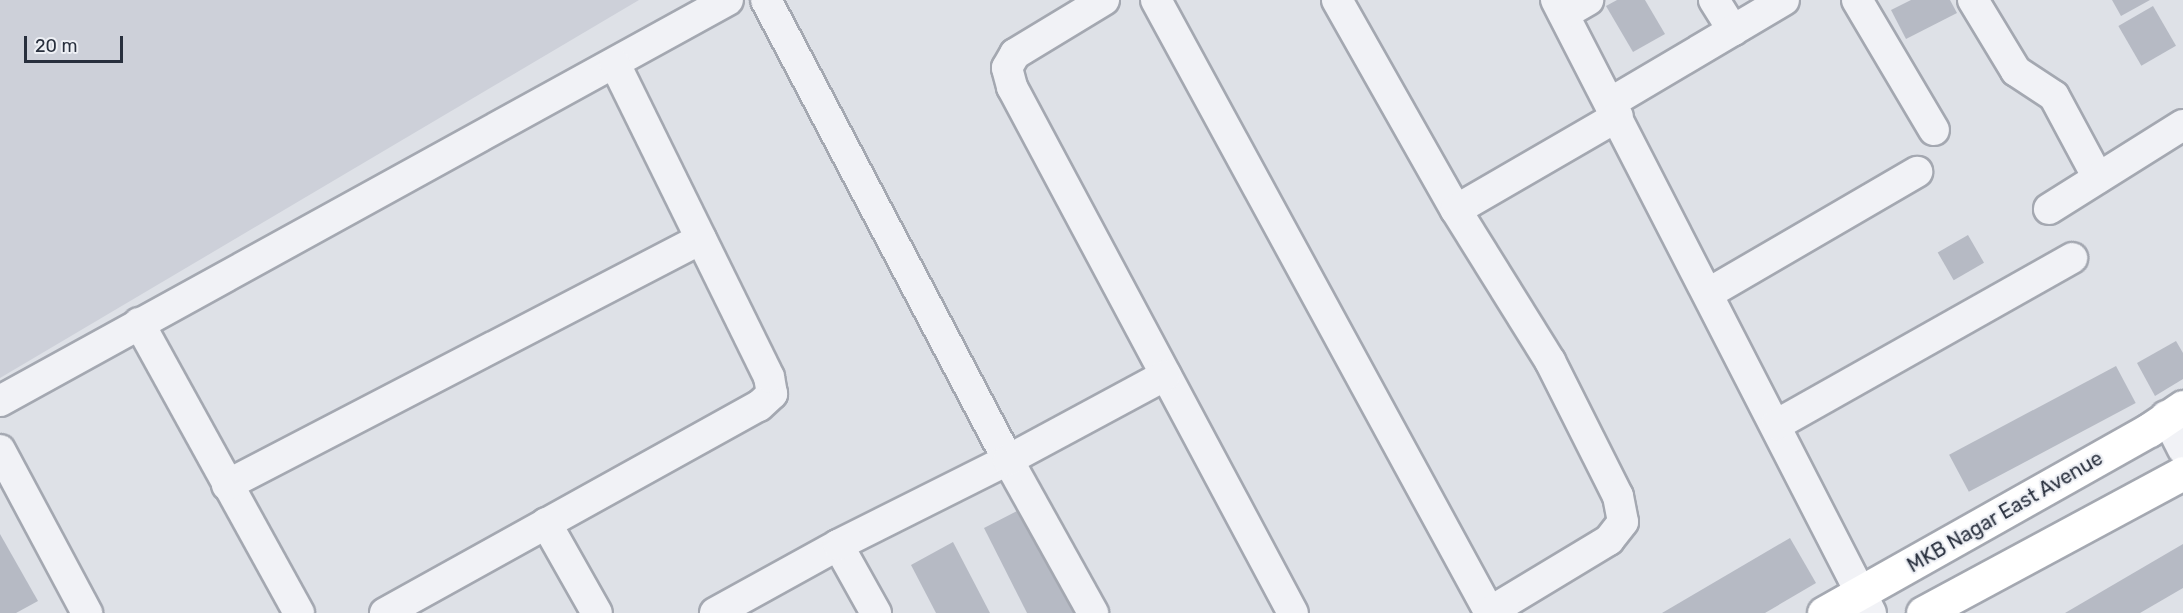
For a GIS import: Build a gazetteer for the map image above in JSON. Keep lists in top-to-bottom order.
{
  "streets": {
    "main road": ["MKB Nagar East Avenue"]
  },
  "scale_bar": "20 m"
}
